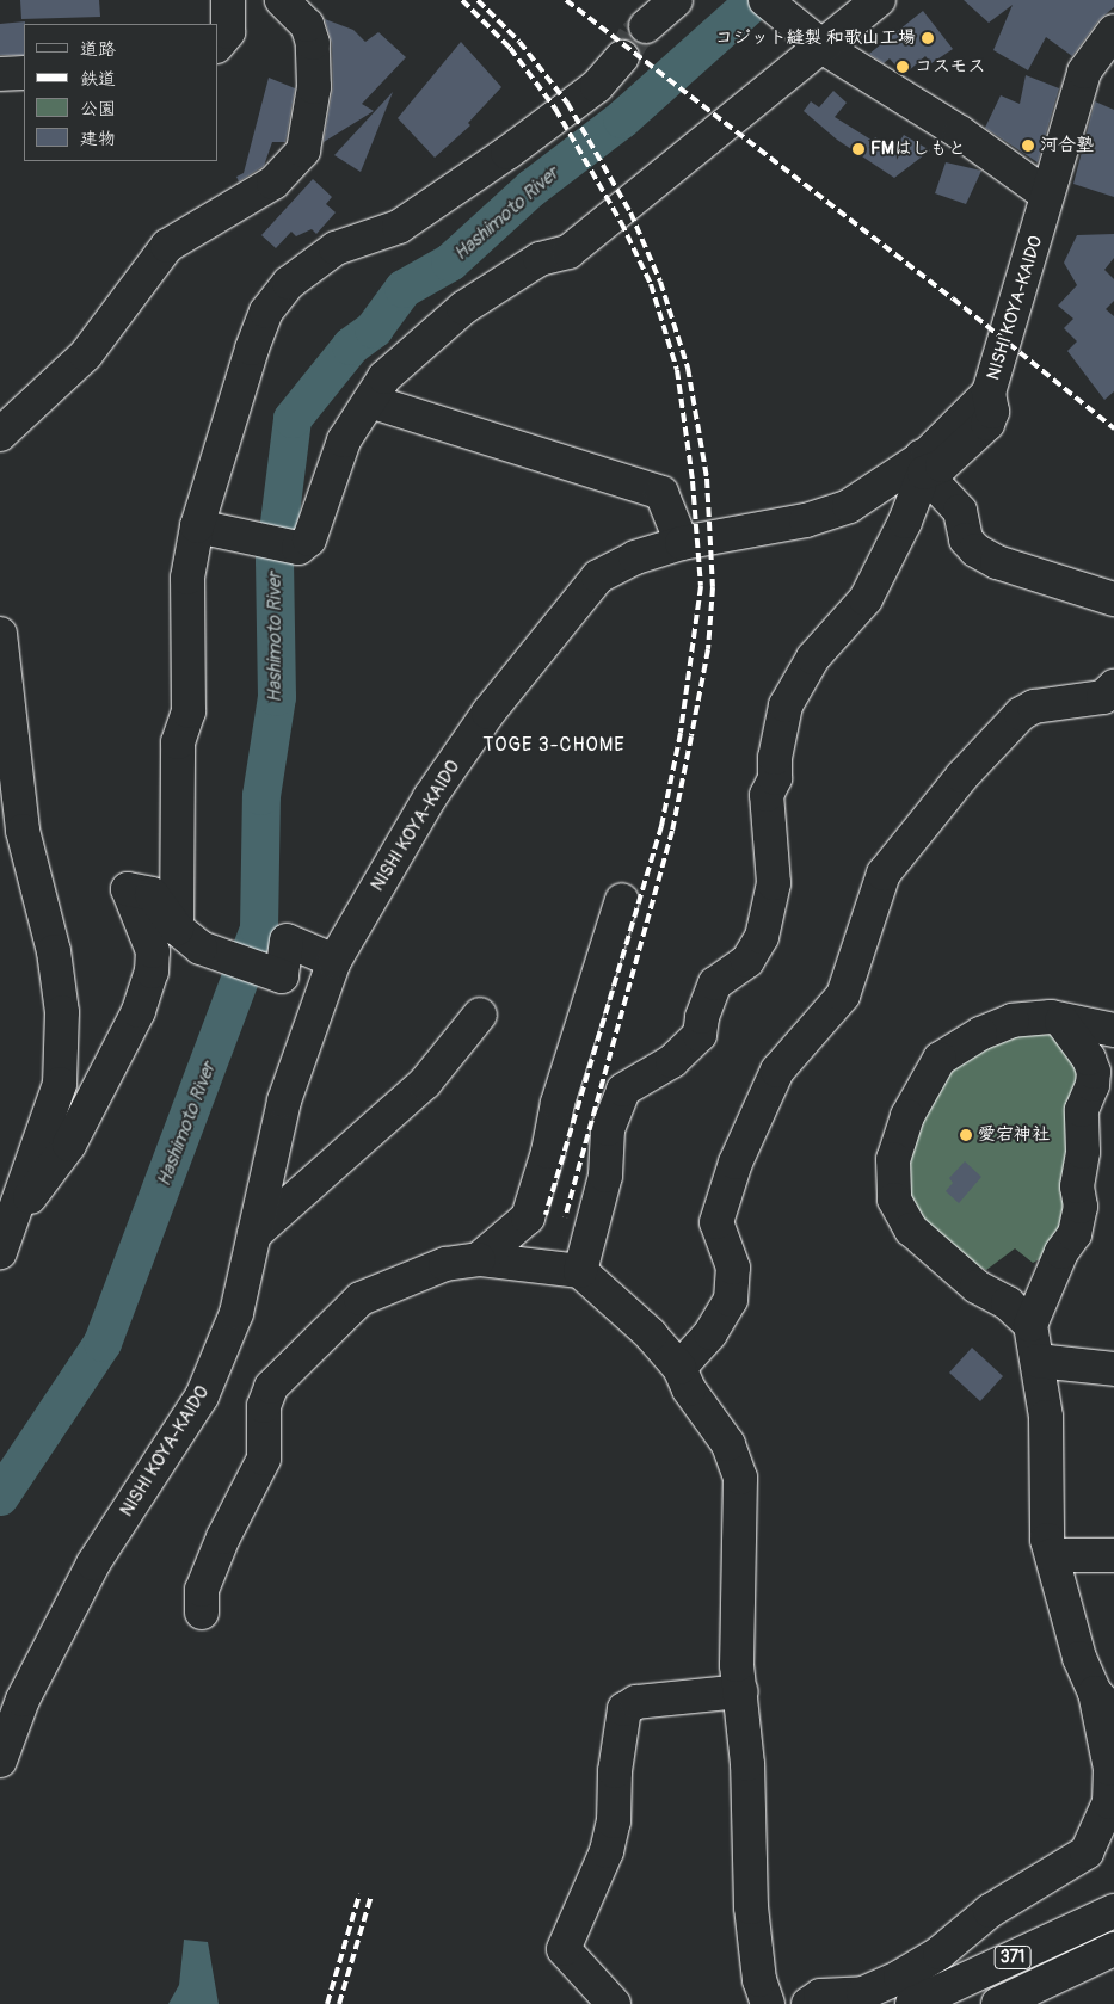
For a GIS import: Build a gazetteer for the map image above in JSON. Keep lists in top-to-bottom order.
{
  "streets": {
    "main road": ["NISHI KOYA-KAIDO", "371"]
  },
  "districts": ["TOGE 3-CHOME"],
  "water": ["Hashimoto River"],
  "places": [
    "コジット縫製 和歌山工場",
    "コスモス",
    "河合塾",
    "FMはしもと",
    "愛宕神社"
  ],
  "legend": [
    "道路",
    "鉄道",
    "公園",
    "建物"
  ]
}
